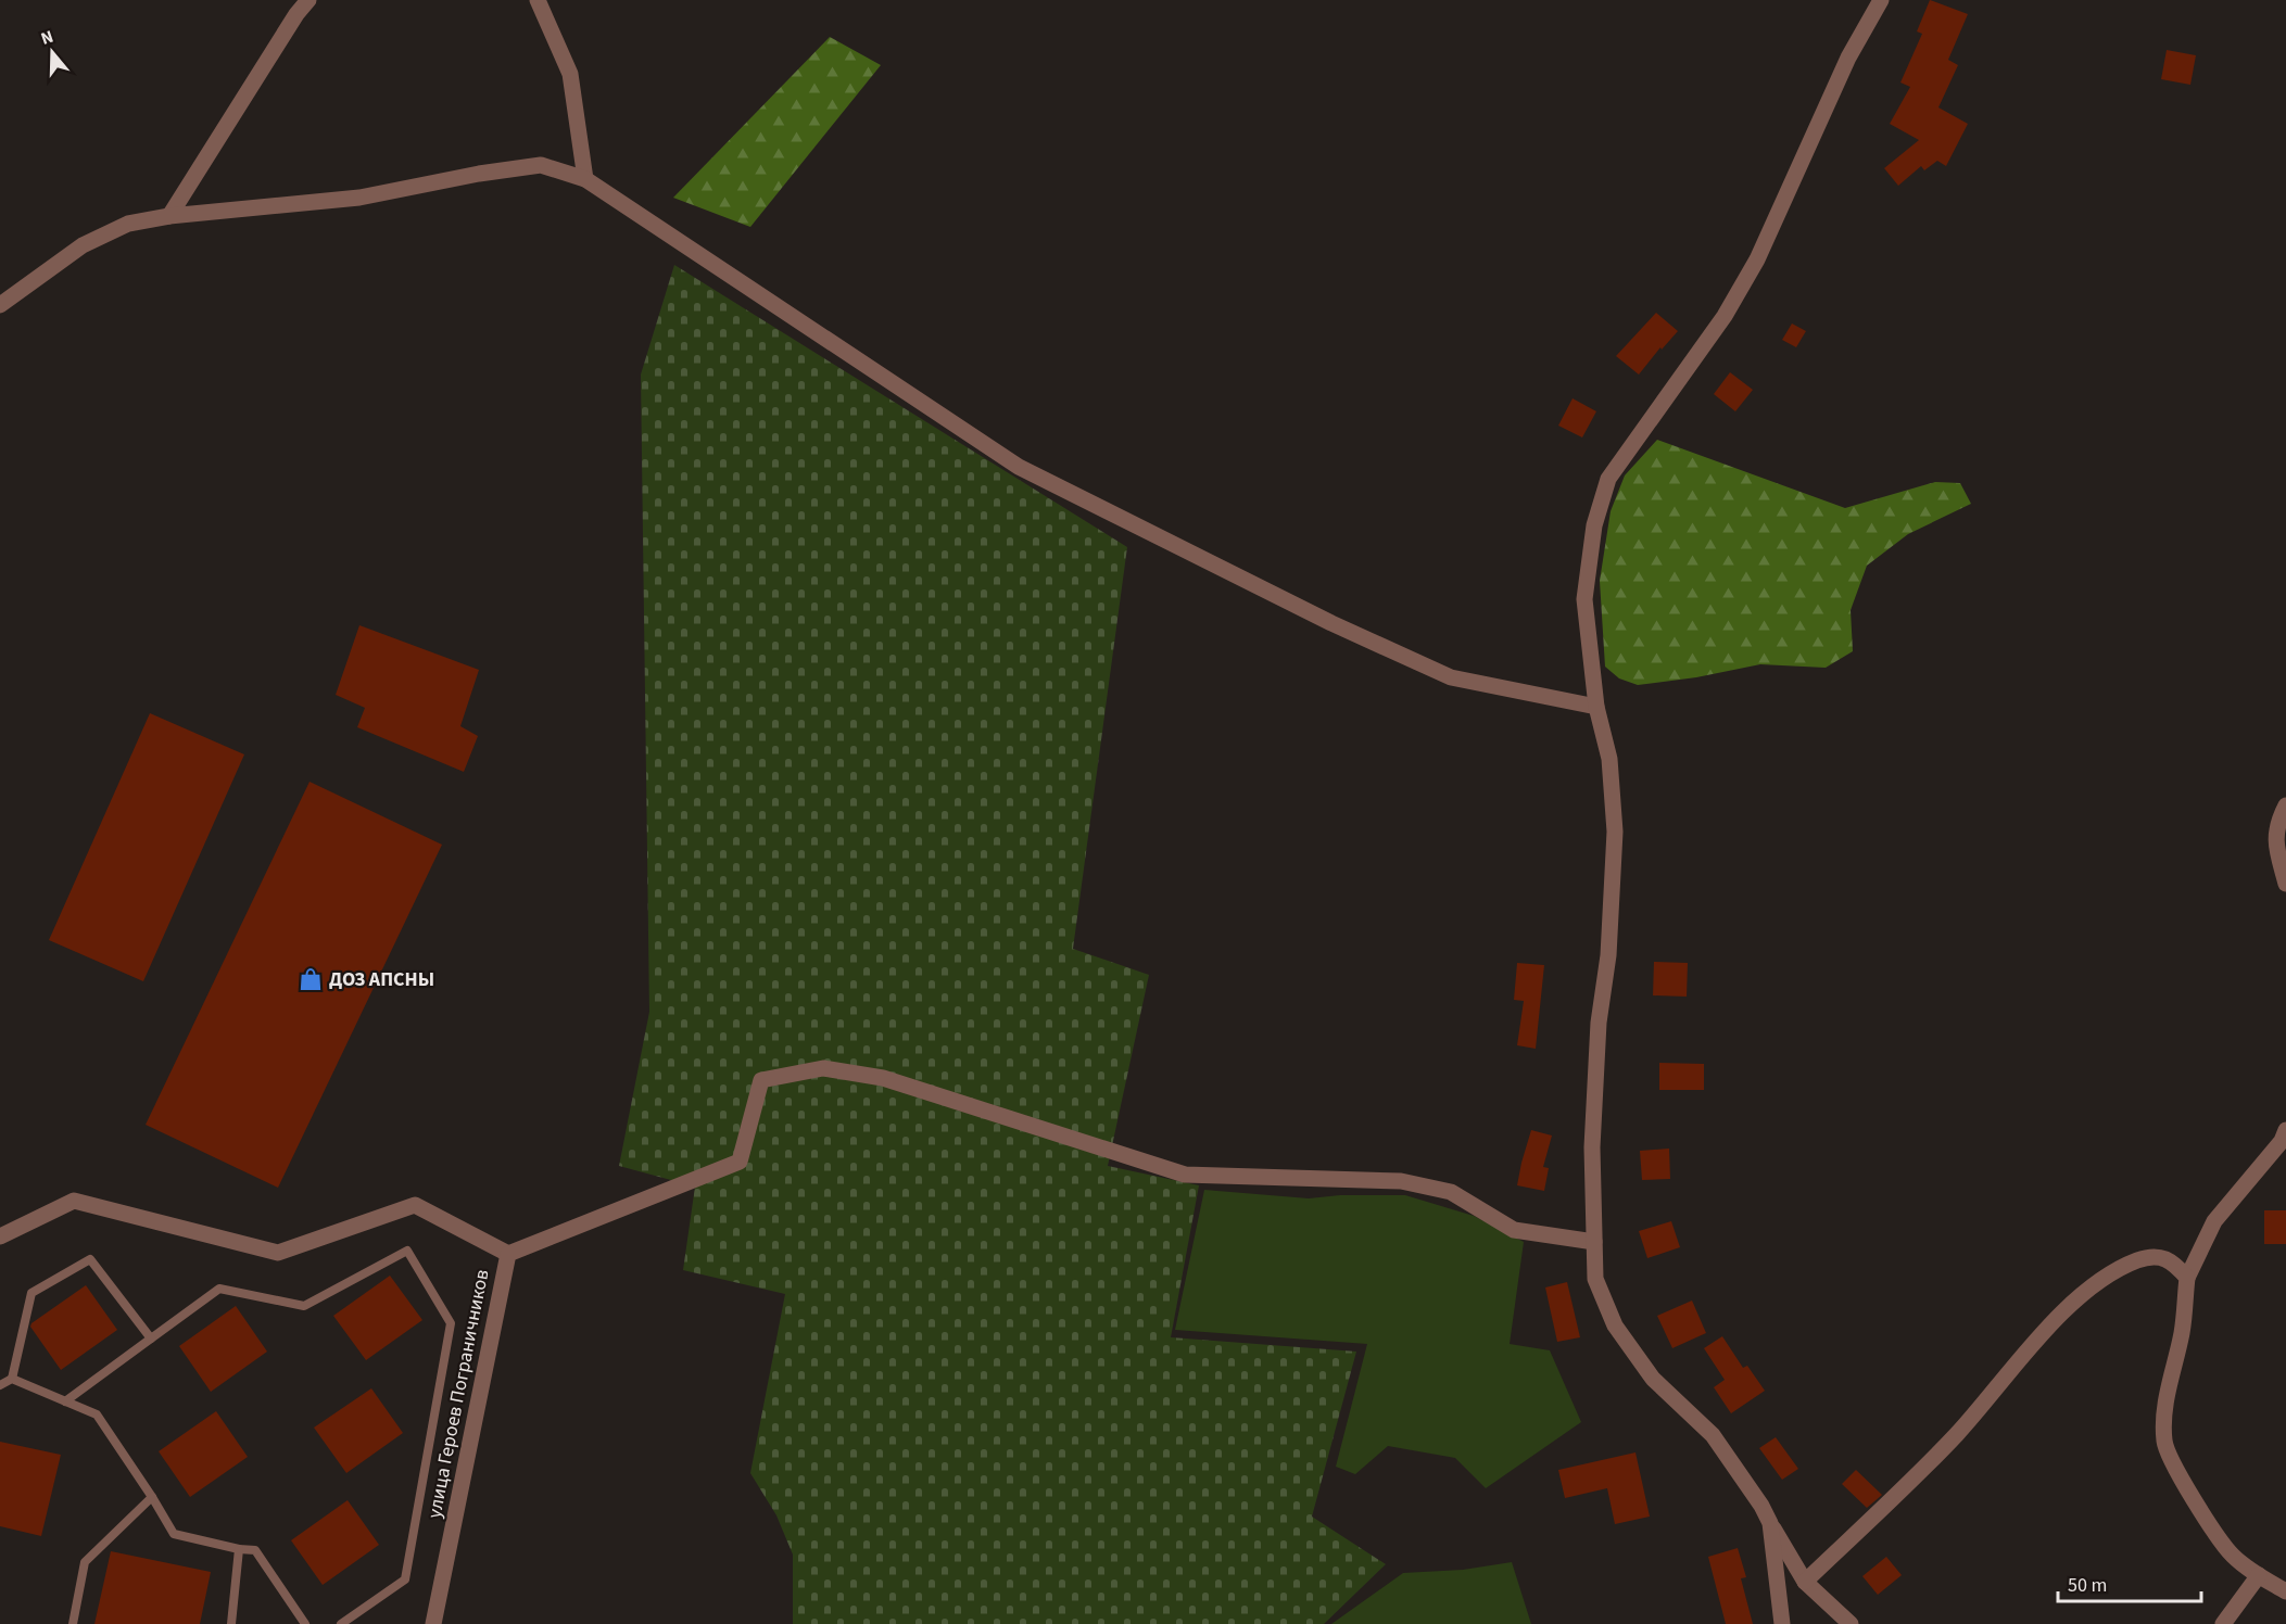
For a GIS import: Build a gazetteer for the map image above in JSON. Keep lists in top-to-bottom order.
{
  "streets": {
    "street": ["улица Героев Пограничников"]
  },
  "places": {
    "shop": ["ДОЗ АПСНЫ"]
  },
  "scale_bar": "50 m",
  "north": "top"
}
